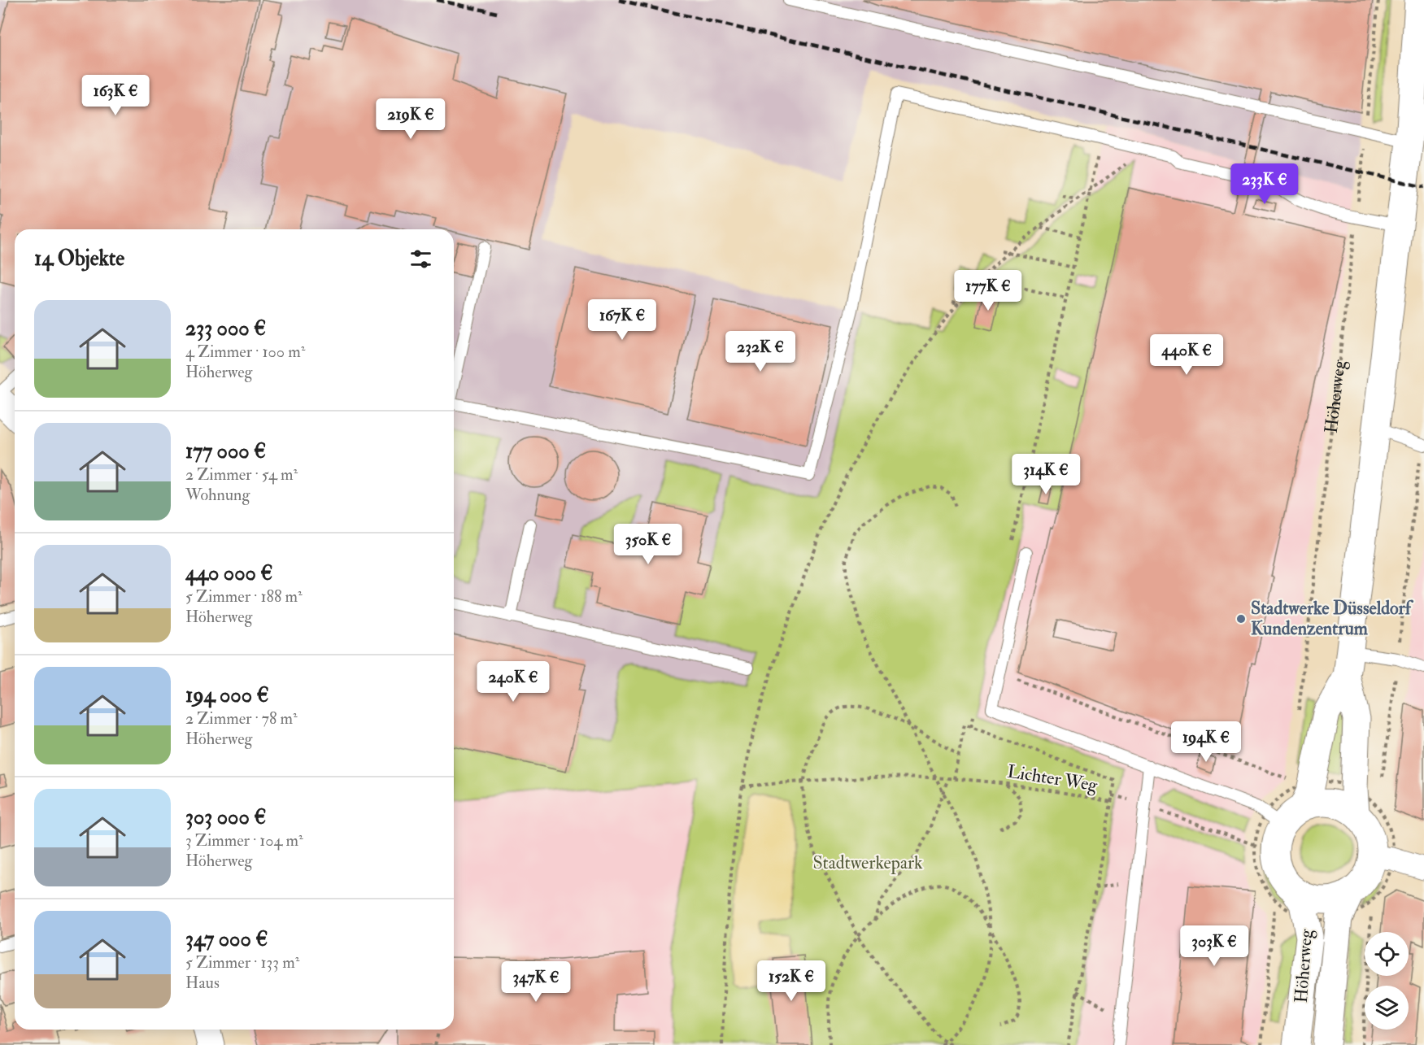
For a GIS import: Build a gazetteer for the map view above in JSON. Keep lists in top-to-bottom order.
{
  "streets": {
    "street": ["Höherweg"],
    "path": ["Lichter Weg"]
  },
  "parks": ["Stadtwerkepark"],
  "places": ["Stadtwerke Düsseldorf Kundenzentrum"],
  "page": {
    "price": [
      "163K €",
      "219K €",
      "233K €",
      "177K €",
      "167K €",
      "232K €",
      "440K €",
      "314K €",
      "350K €",
      "240K €",
      "194K €",
      "303K €",
      "152K €",
      "347K €"
    ],
    "heading": "14 Objekte",
    "list": [
      {
        "name": "233 000 €",
        "note": "4 Zimmer · 100 m² · Höherweg"
      },
      {
        "name": "177 000 €",
        "note": "2 Zimmer · 54 m² · Wohnung"
      },
      {
        "name": "440 000 €",
        "note": "5 Zimmer · 188 m² · Höherweg"
      },
      {
        "name": "194 000 €",
        "note": "2 Zimmer · 78 m² · Höherweg"
      },
      {
        "name": "303 000 €",
        "note": "3 Zimmer · 104 m² · Höherweg"
      },
      {
        "name": "347 000 €",
        "note": "5 Zimmer · 133 m² · Haus"
      }
    ]
  }
}
